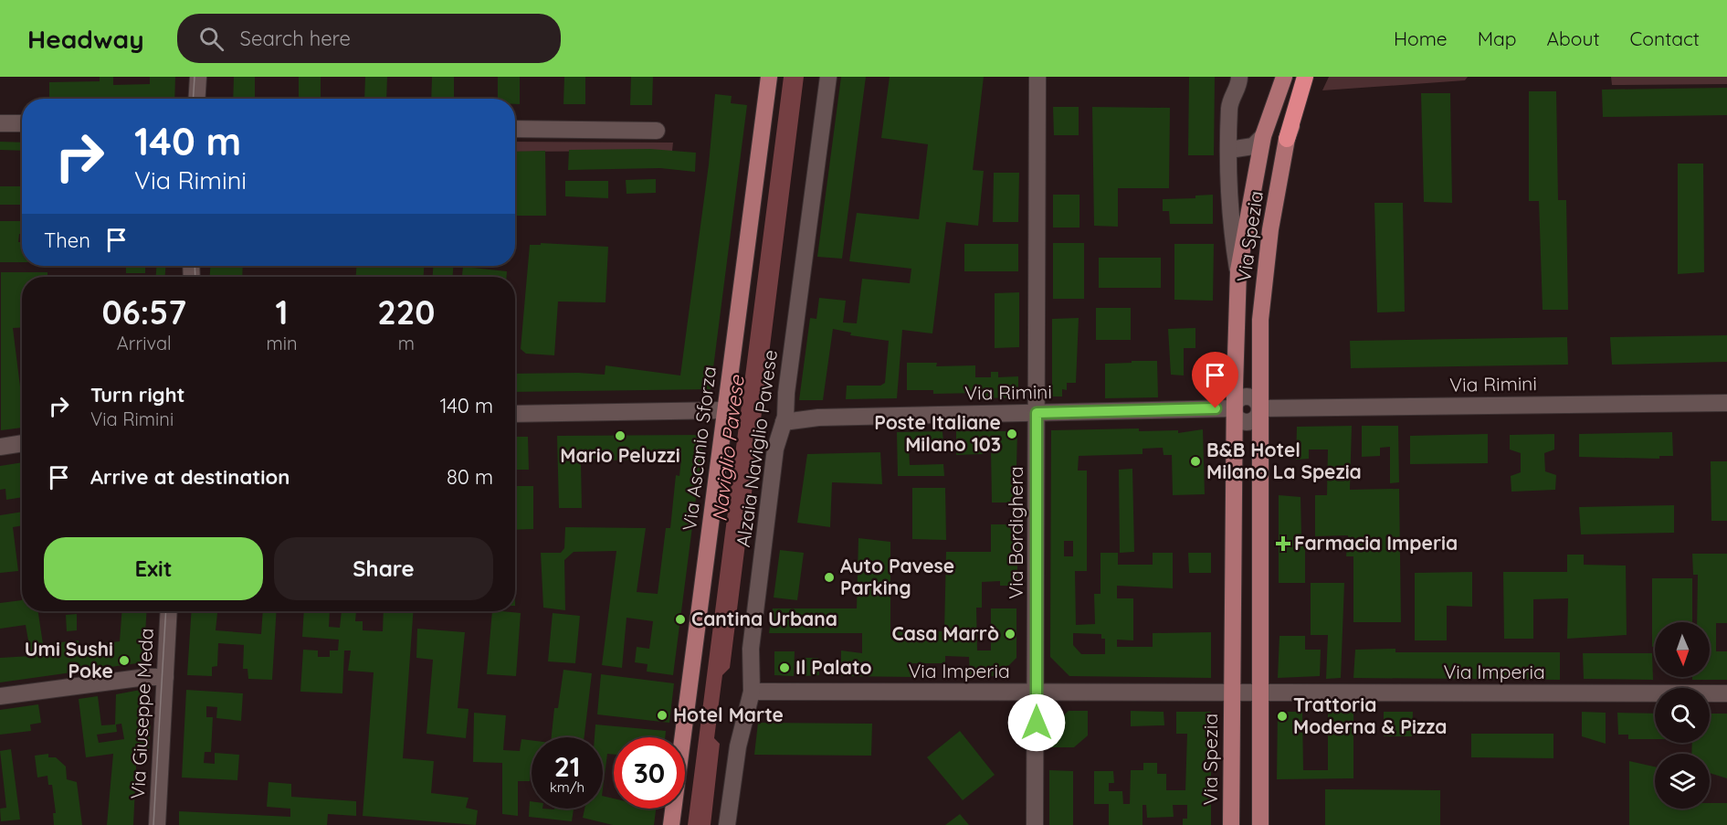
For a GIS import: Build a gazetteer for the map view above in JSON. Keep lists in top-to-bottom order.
{
  "streets": {
    "main road": ["Via Spezia", "Via Ascanio Sforza"],
    "street": [
      "Via Rimini",
      "Alzaia Naviglio Pavese",
      "Via Bordighera",
      "Via Imperia",
      "Via Giuseppe Meda"
    ]
  },
  "crossings": [
    ["Via Spezia", "Via Rimini"],
    ["Via Spezia", "Via Imperia"],
    ["Via Rimini", "Alzaia Naviglio Pavese"],
    ["Via Rimini", "Via Bordighera"],
    ["Alzaia Naviglio Pavese", "Via Imperia"],
    ["Via Bordighera", "Via Imperia"]
  ],
  "water": ["Naviglio Pavese"],
  "places": {
    "other": [
      "Poste Italiane Milano 103",
      "Mario Peluzzi",
      "B&B Hotel Milano La Spezia",
      "Auto Pavese Parking",
      "Cantina Urbana",
      "Casa Marrò",
      "Umi Sushi Poke",
      "Il Palato",
      "Hotel Marte",
      "Trattoria Moderna & Pizza"
    ],
    "health": ["Farmacia Imperia"]
  },
  "north": "bottom",
  "page": {
    "header": "Headway",
    "search": "Search here",
    "nav": [
      "Home",
      "Map",
      "About",
      "Contact"
    ],
    "turn": ["140 m", "Via Rimini"],
    "then": "Then",
    "eta": [
      "06:57",
      "Arrival",
      "1",
      "min",
      "220",
      "m"
    ],
    "list": [
      {
        "name": "Turn right",
        "note": "Via Rimini",
        "value": "140 m"
      },
      {
        "name": "Arrive at destination",
        "value": "80 m"
      }
    ],
    "buttons": ["Exit", "Share"],
    "speed": "21 km/h",
    "limit": "30"
  }
}
